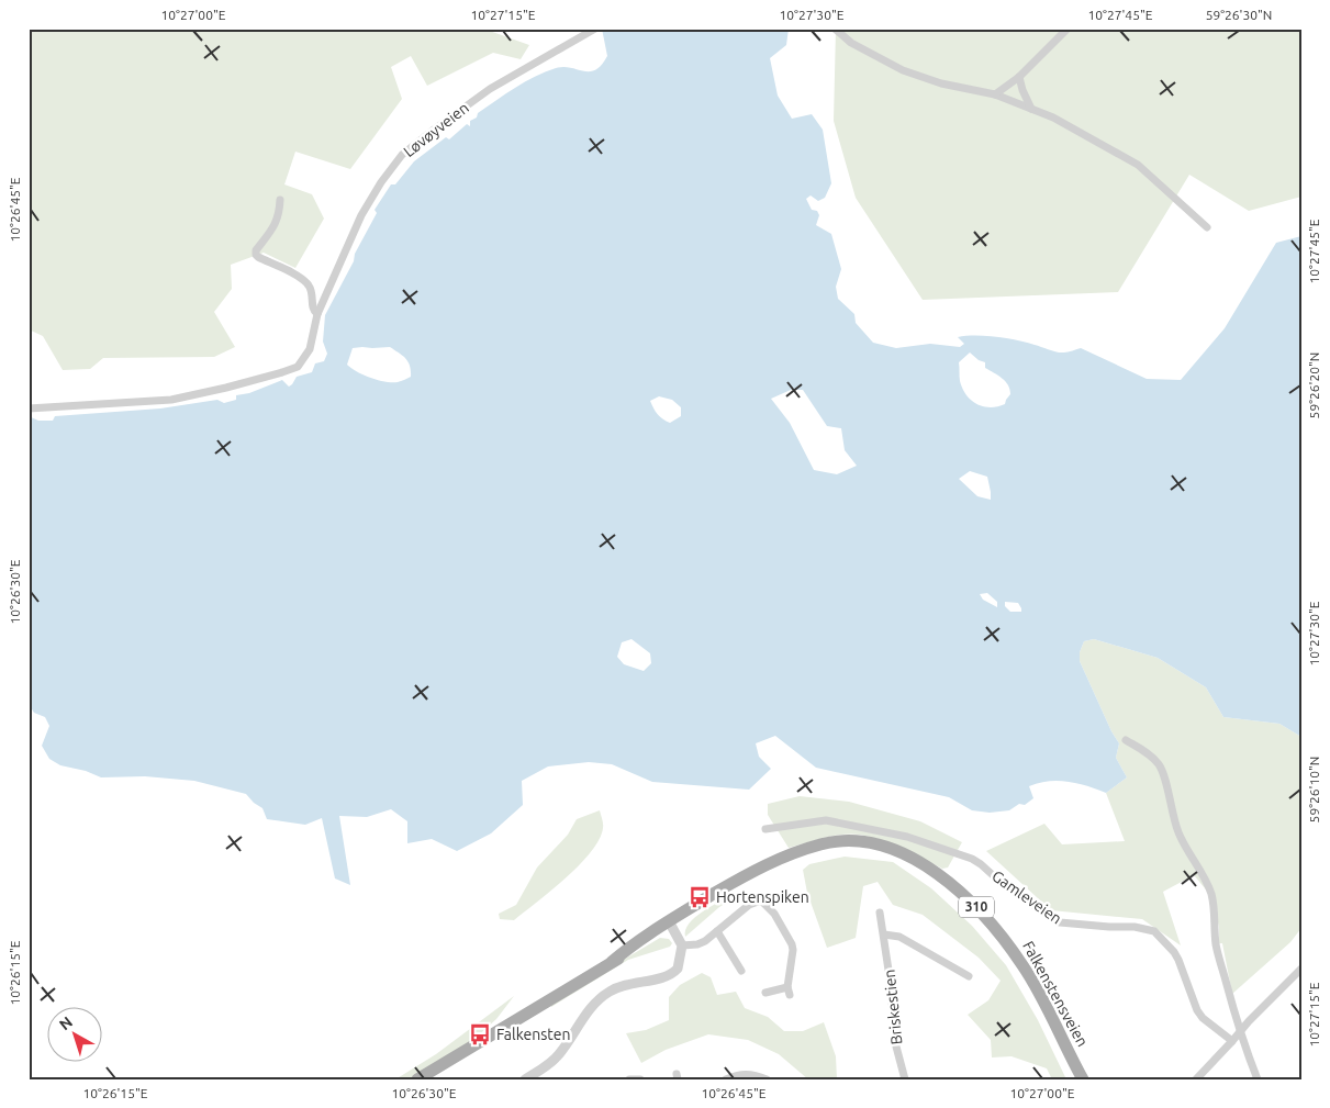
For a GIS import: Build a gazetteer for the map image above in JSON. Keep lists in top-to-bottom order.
{
  "streets": {
    "main road": ["310", "Falkenstensveien"],
    "street": ["Løvøyveien", "Gamleveien", "Briskestien"]
  },
  "places": {
    "bus stop": ["Hortenspiken", "Falkensten"]
  },
  "north": "top left",
  "coordinates": [
    "10°27'00\"E",
    "10°27'15\"E",
    "10°27'30\"E",
    "10°27'45\"E",
    "59°26'30\"N",
    "10°26'45\"E",
    "59°26'20\"N",
    "10°26'30\"E",
    "59°26'10\"N",
    "10°26'15\"E"
  ]
}
